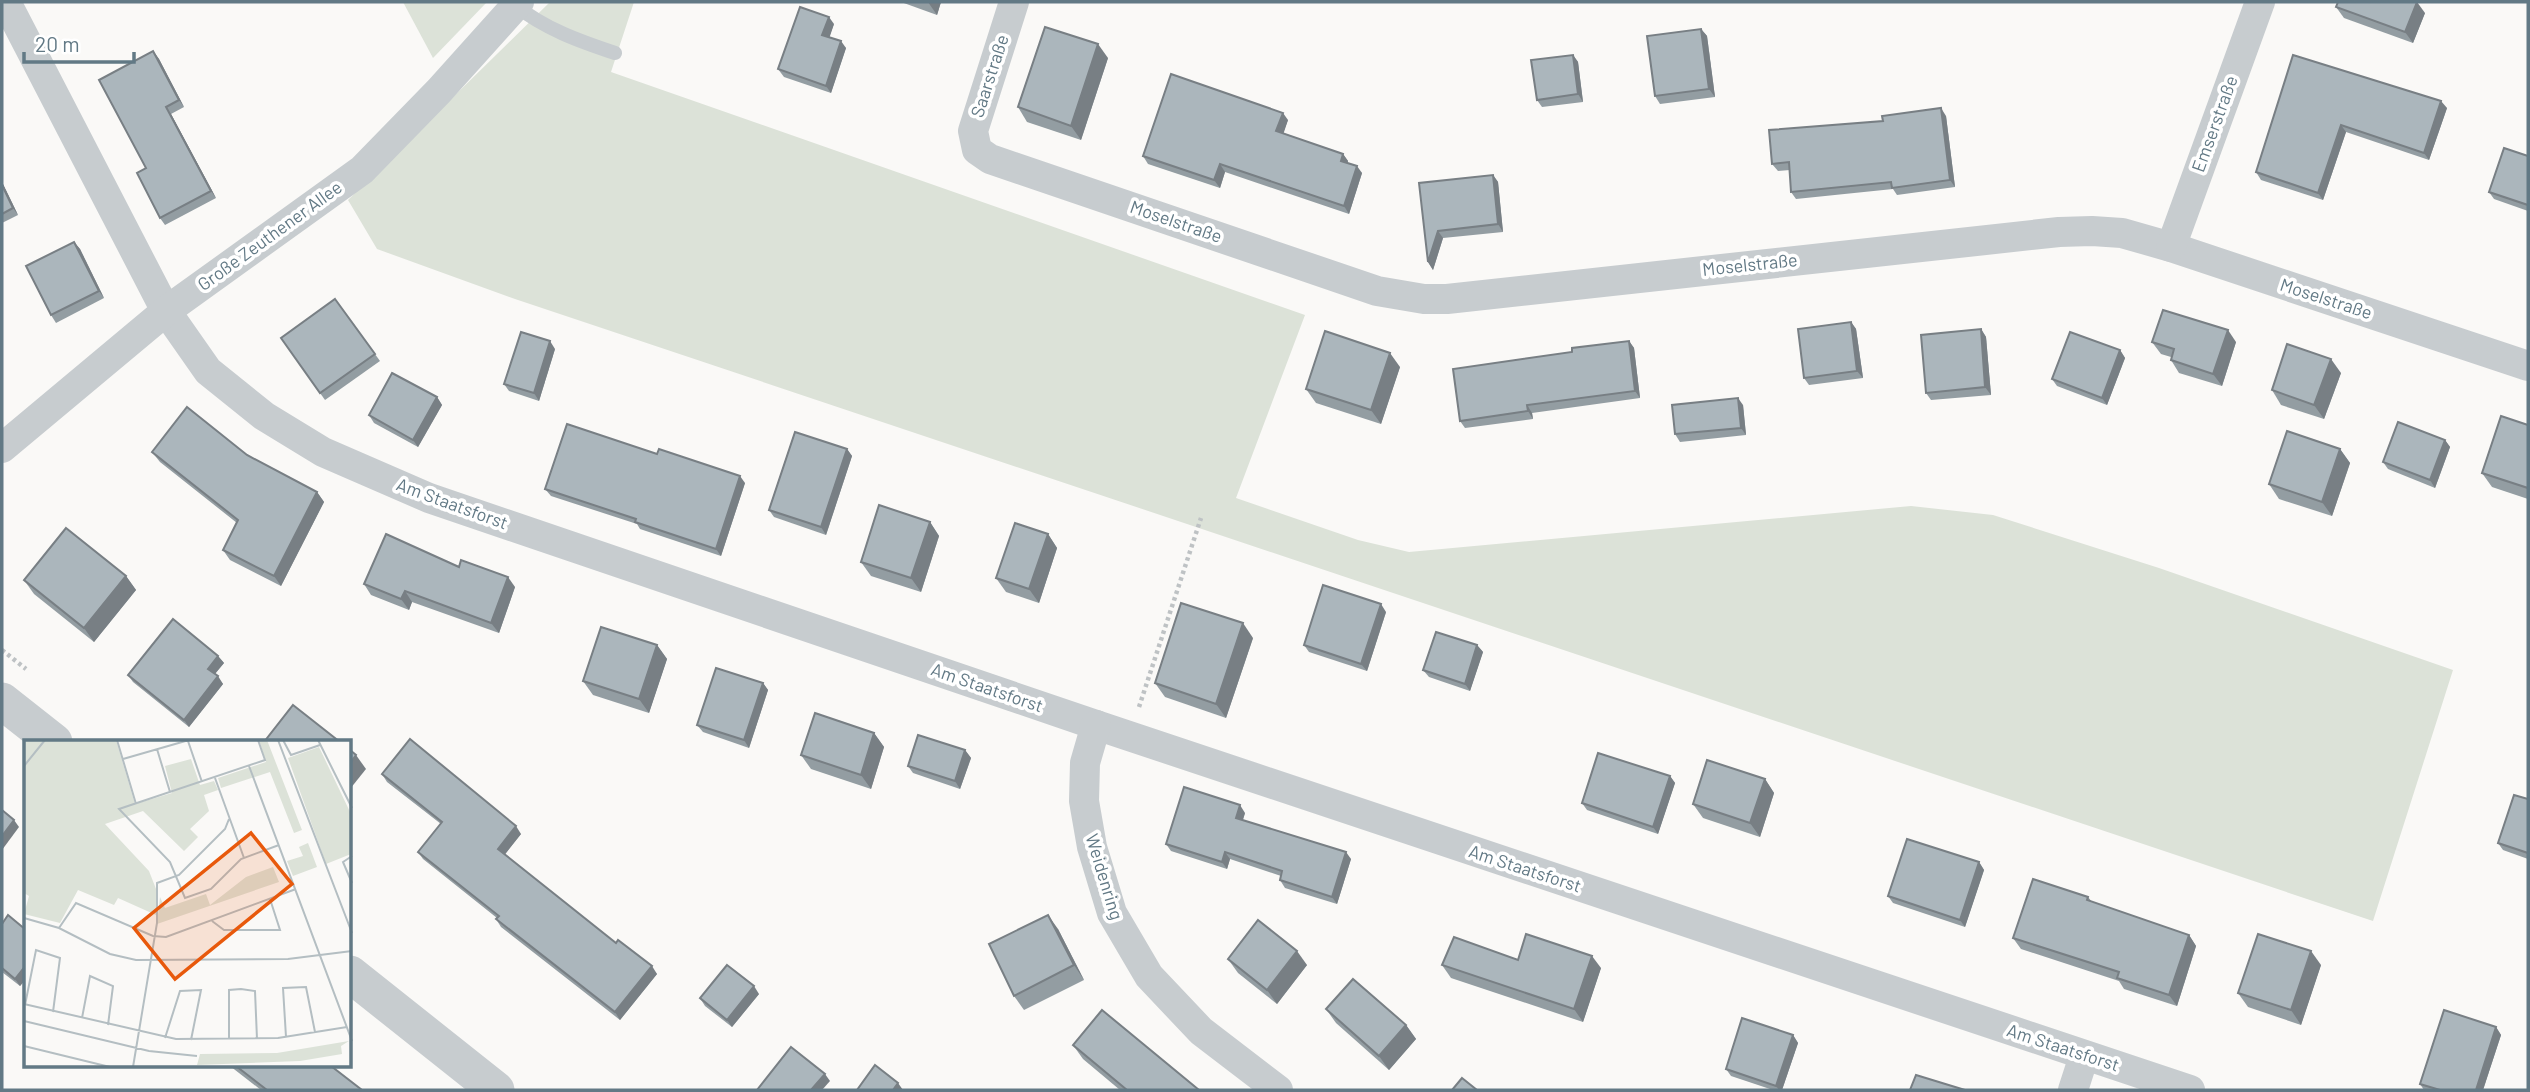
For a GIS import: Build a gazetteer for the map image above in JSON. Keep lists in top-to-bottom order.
{
  "streets": {
    "street": [
      "Saarstraße",
      "Emserstraße",
      "Moselstraße",
      "Große Zeuthener Allee",
      "Am Staatsforst",
      "Weidenring"
    ]
  },
  "crossings": [
    ["Saarstraße", "Moselstraße"],
    ["Emserstraße", "Moselstraße"],
    ["Große Zeuthener Allee", "Am Staatsforst"],
    ["Am Staatsforst", "Weidenring"]
  ],
  "scale_bar": "20 m"
}
